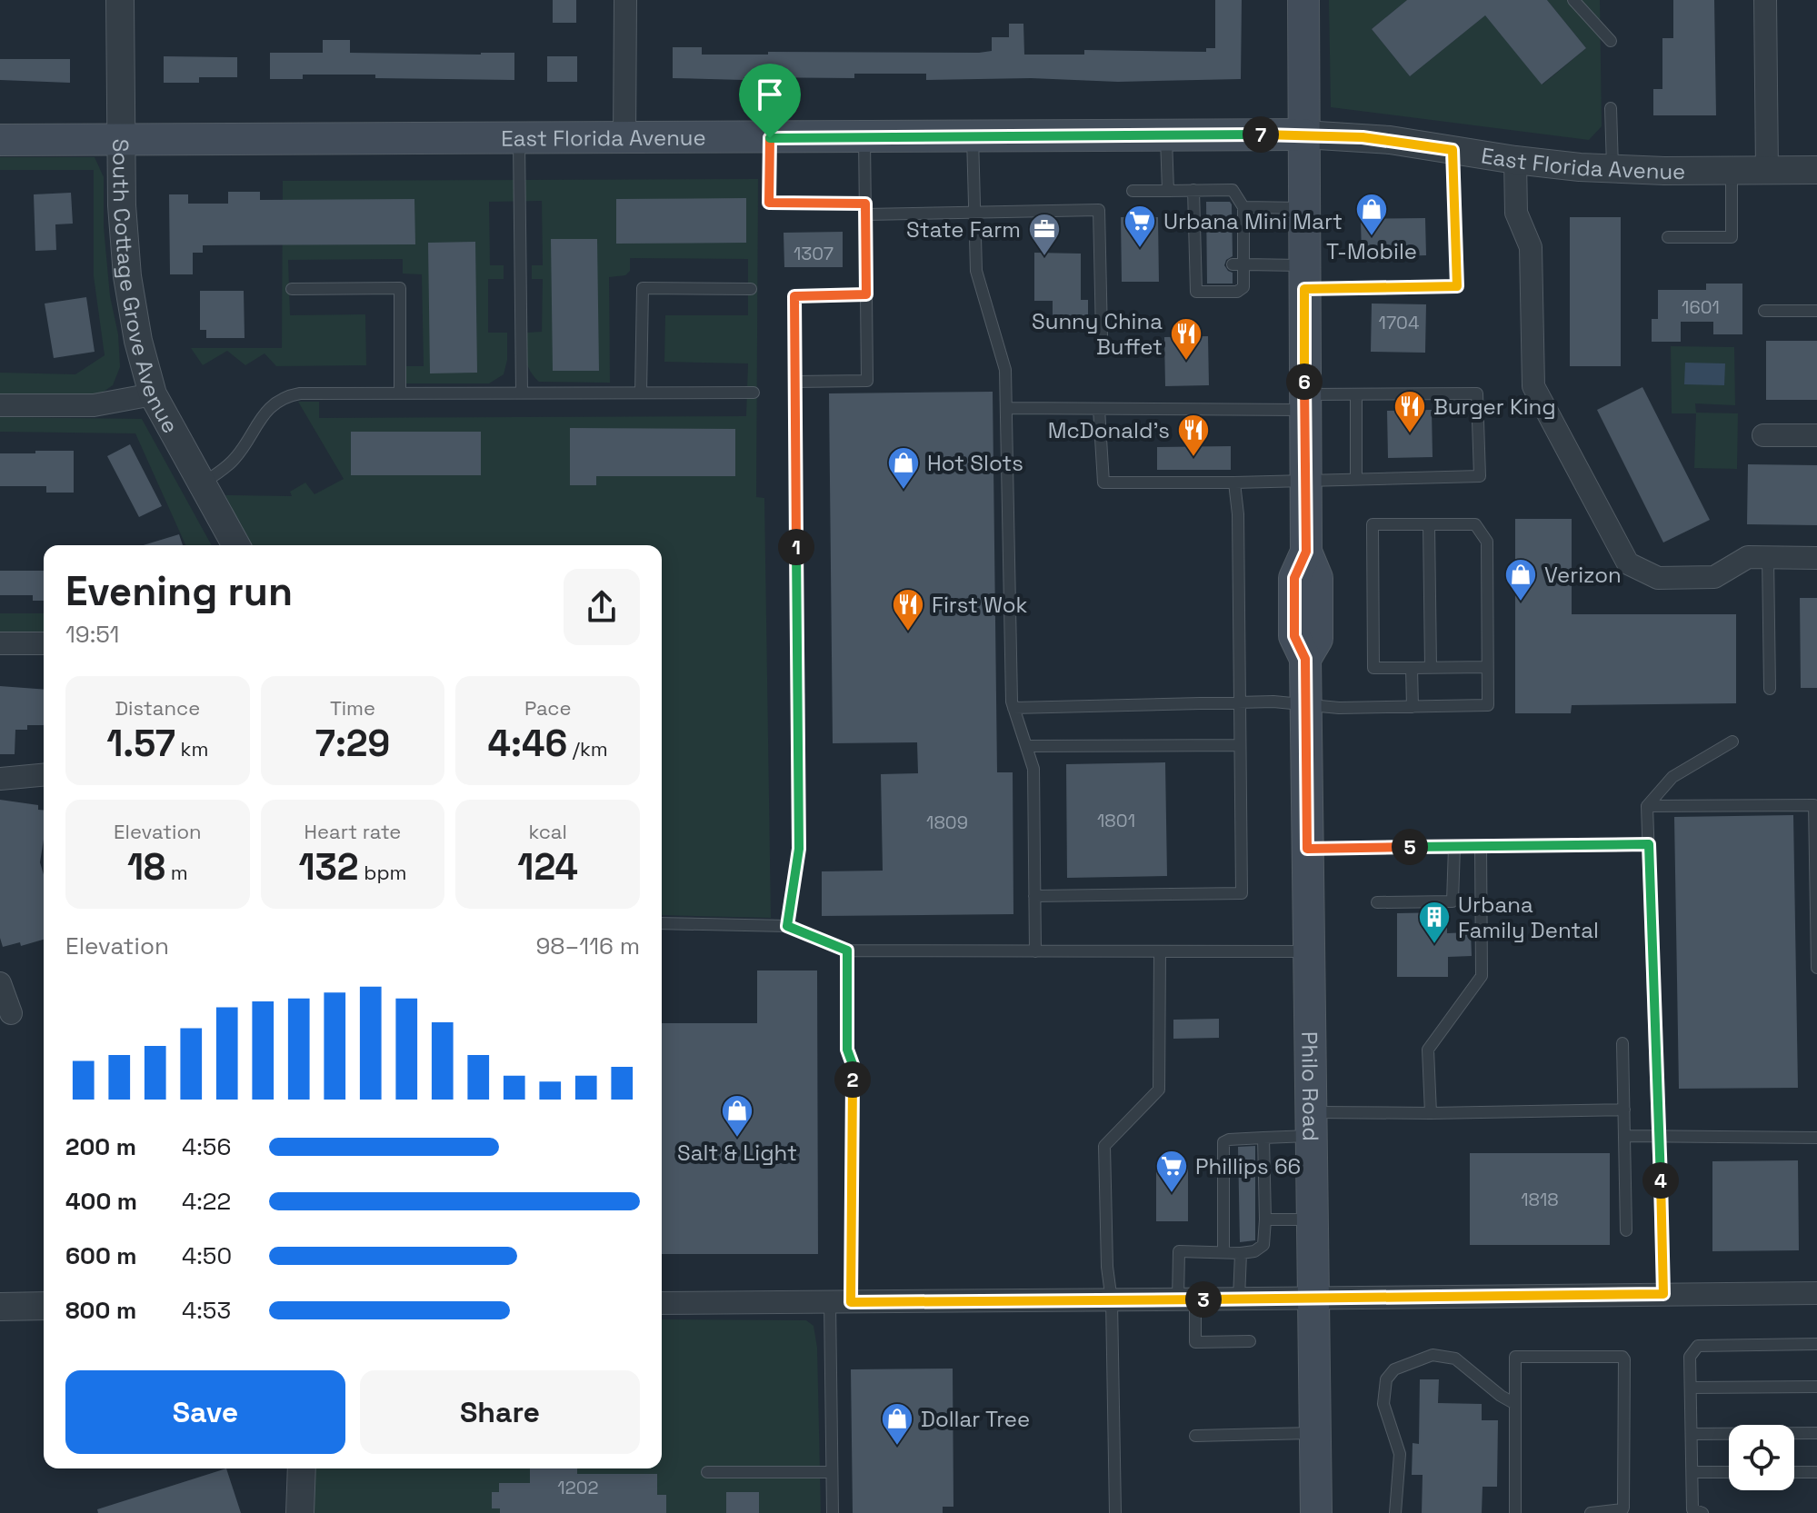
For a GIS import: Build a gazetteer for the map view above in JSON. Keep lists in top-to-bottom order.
{
  "streets": {
    "main road": ["East Florida Avenue", "Philo Road"],
    "street": ["South Cottage Grove Avenue"]
  },
  "crossings": [
    ["East Florida Avenue", "South Cottage Grove Avenue"],
    ["East Florida Avenue", "Philo Road"]
  ],
  "places": {
    "shop": [
      "T-Mobile",
      "Hot Slots",
      "Verizon",
      "Salt & Light",
      "Dollar Tree"
    ],
    "supermarket": ["Urbana Mini Mart", "Phillips 66"],
    "office": ["State Farm"],
    "restaurant": [
      "Sunny China Buffet",
      "Burger King",
      "McDonald's",
      "First Wok"
    ],
    "building": ["Urbana Family Dental"]
  },
  "house_numbers": [
    "1307",
    "1601",
    "1704",
    "1801",
    "1809",
    "1818",
    "1202"
  ],
  "page": {
    "pins": [
      "7",
      "6",
      "1",
      "5",
      "2",
      "4",
      "3"
    ],
    "heading": ["Evening run", "19:51"],
    "stats": [
      ["Distance", "1.57 km"],
      ["Time", "7:29"],
      ["Pace", "4:46 /km"],
      ["Elevation", "18 m"],
      ["Heart rate", "132 bpm"],
      ["kcal", "124"]
    ],
    "chart": ["Elevation", "98–116 m"],
    "list": [
      {
        "name": "200 m",
        "note": "4:56"
      },
      {
        "name": "400 m",
        "note": "4:22"
      },
      {
        "name": "600 m",
        "note": "4:50"
      },
      {
        "name": "800 m",
        "note": "4:53"
      }
    ],
    "buttons": ["Save", "Share"]
  }
}
